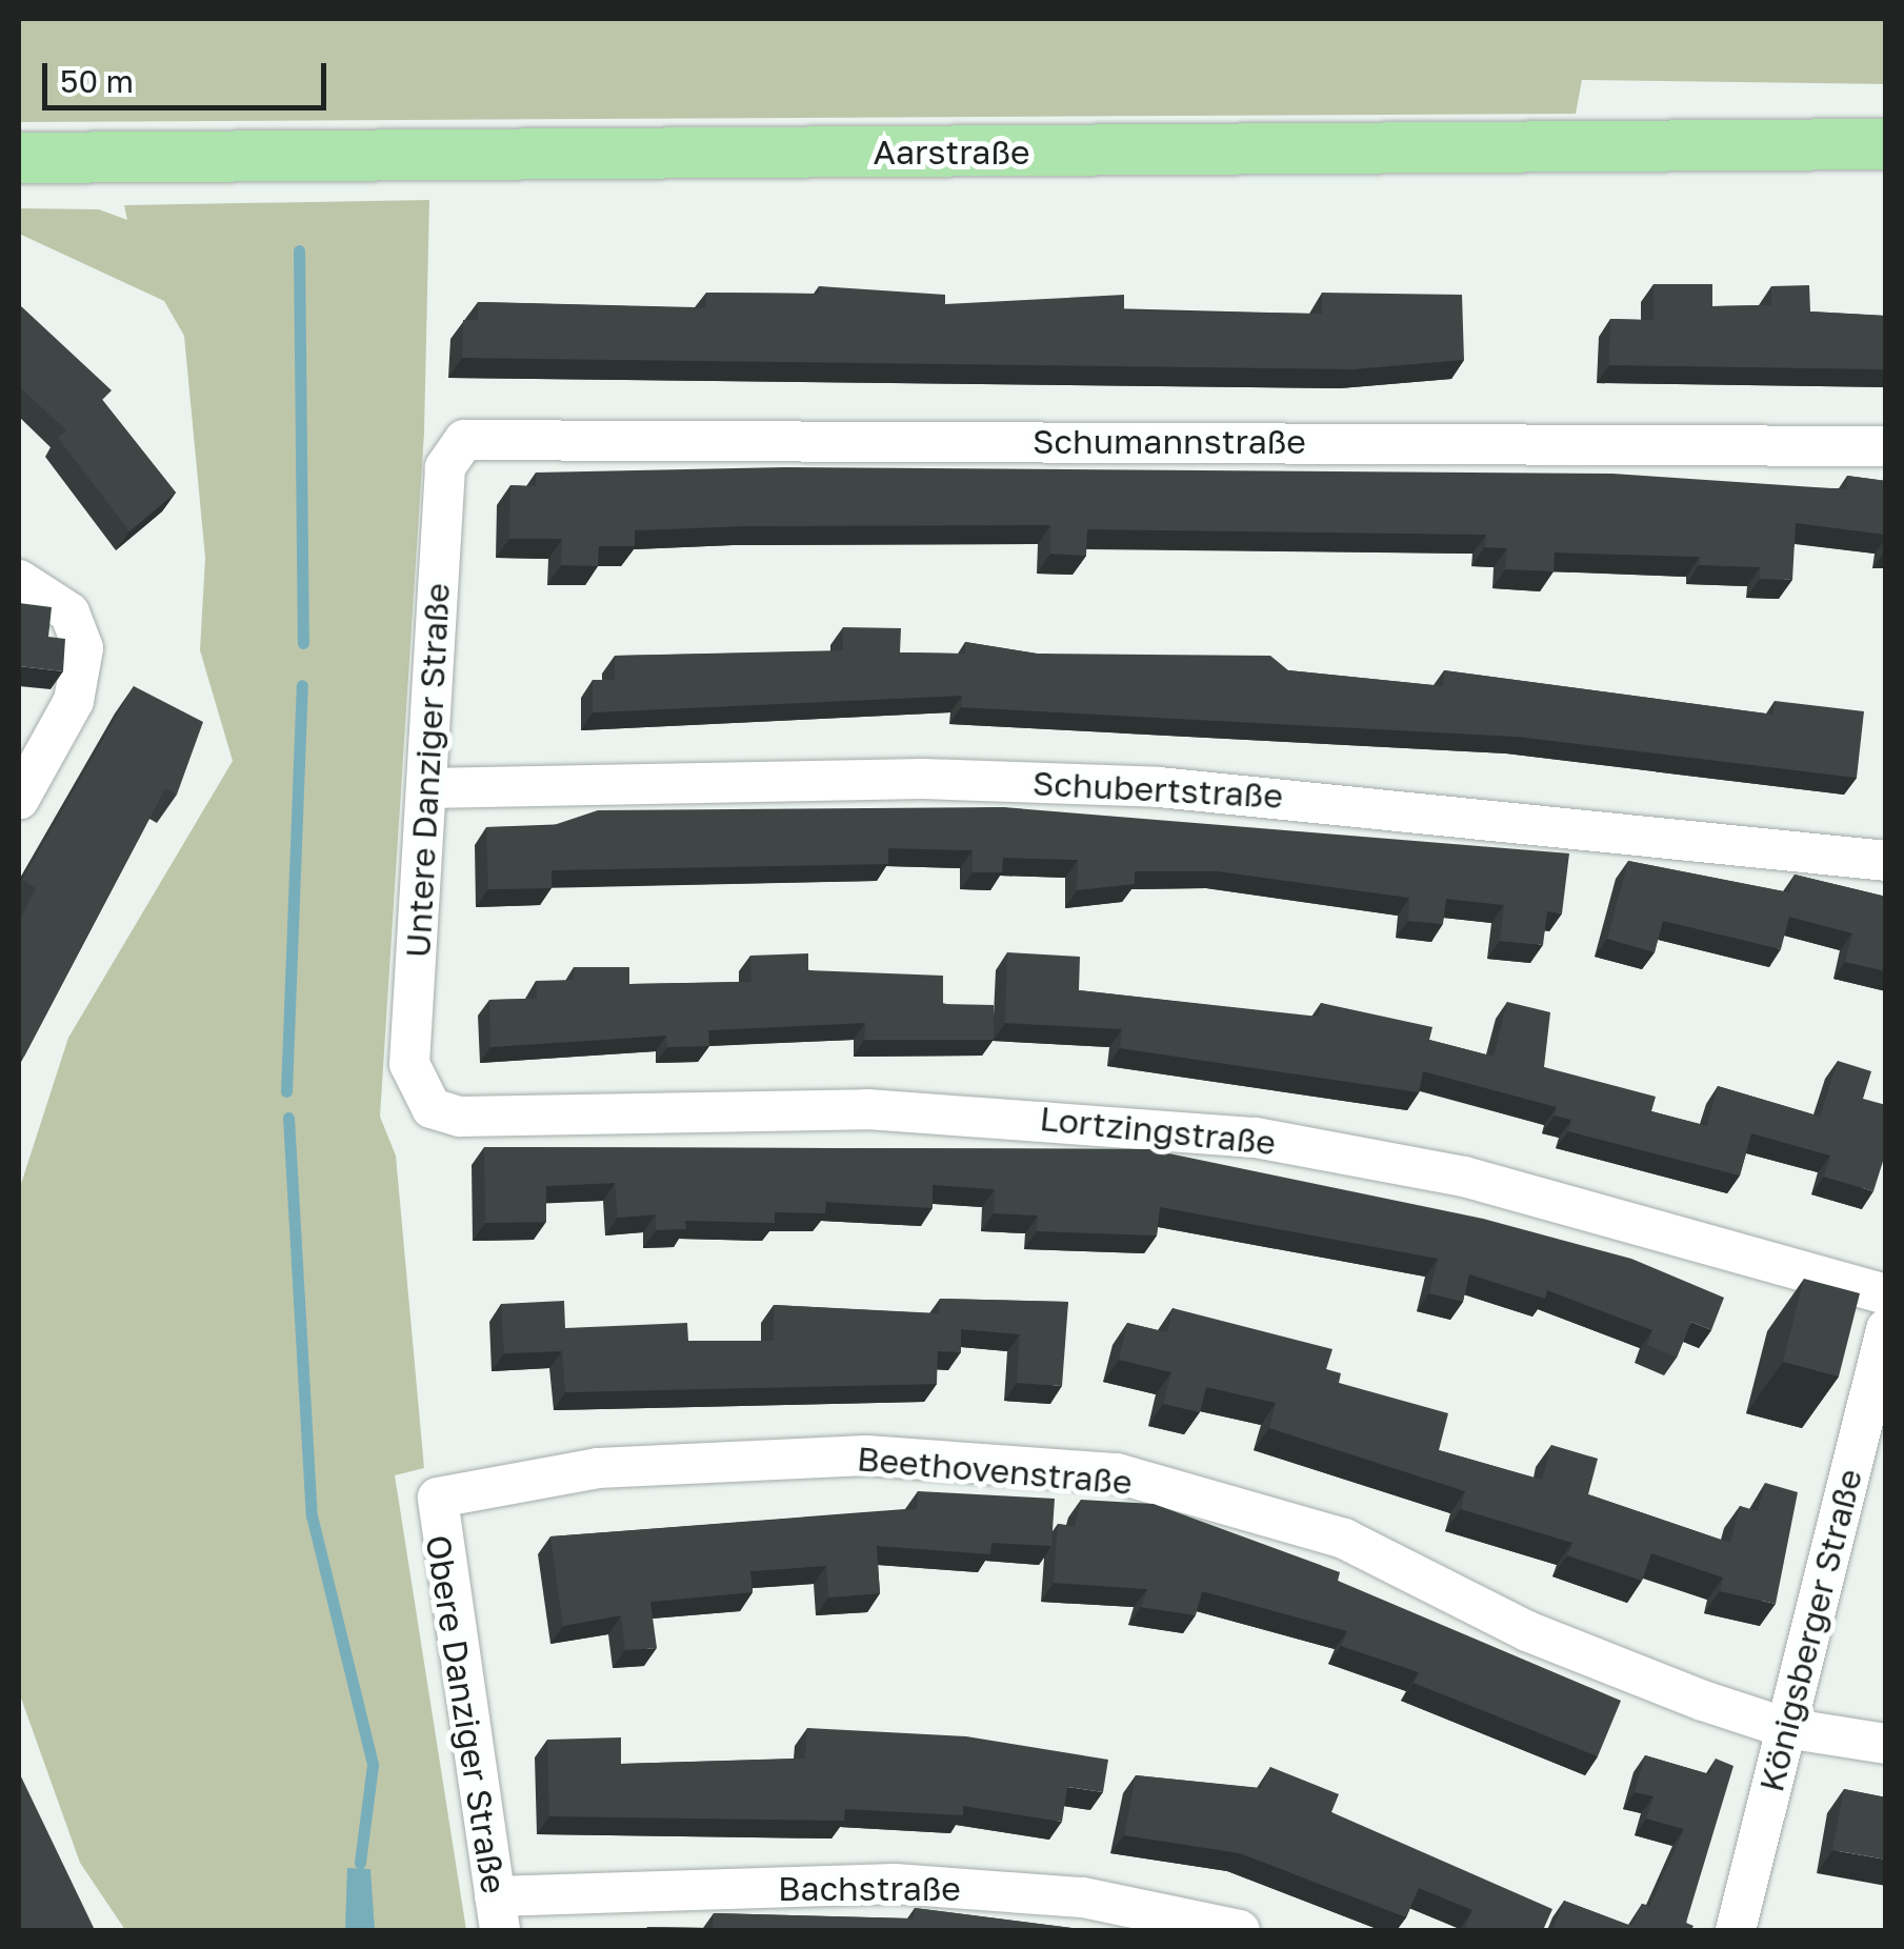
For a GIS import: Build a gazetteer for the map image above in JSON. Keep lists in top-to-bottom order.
{
  "streets": {
    "main road": ["Aarstraße"],
    "street": [
      "Schumannstraße",
      "Untere Danziger Straße",
      "Schubertstraße",
      "Lortzingstraße",
      "Beethovenstraße",
      "Königsberger Straße",
      "Obere Danziger Straße",
      "Bachstraße"
    ]
  },
  "crossings": [
    ["Schumannstraße", "Untere Danziger Straße"],
    ["Untere Danziger Straße", "Schubertstraße"],
    ["Untere Danziger Straße", "Lortzingstraße"],
    ["Beethovenstraße", "Königsberger Straße"],
    ["Beethovenstraße", "Obere Danziger Straße"],
    ["Obere Danziger Straße", "Bachstraße"]
  ],
  "scale_bar": "50 m"
}
